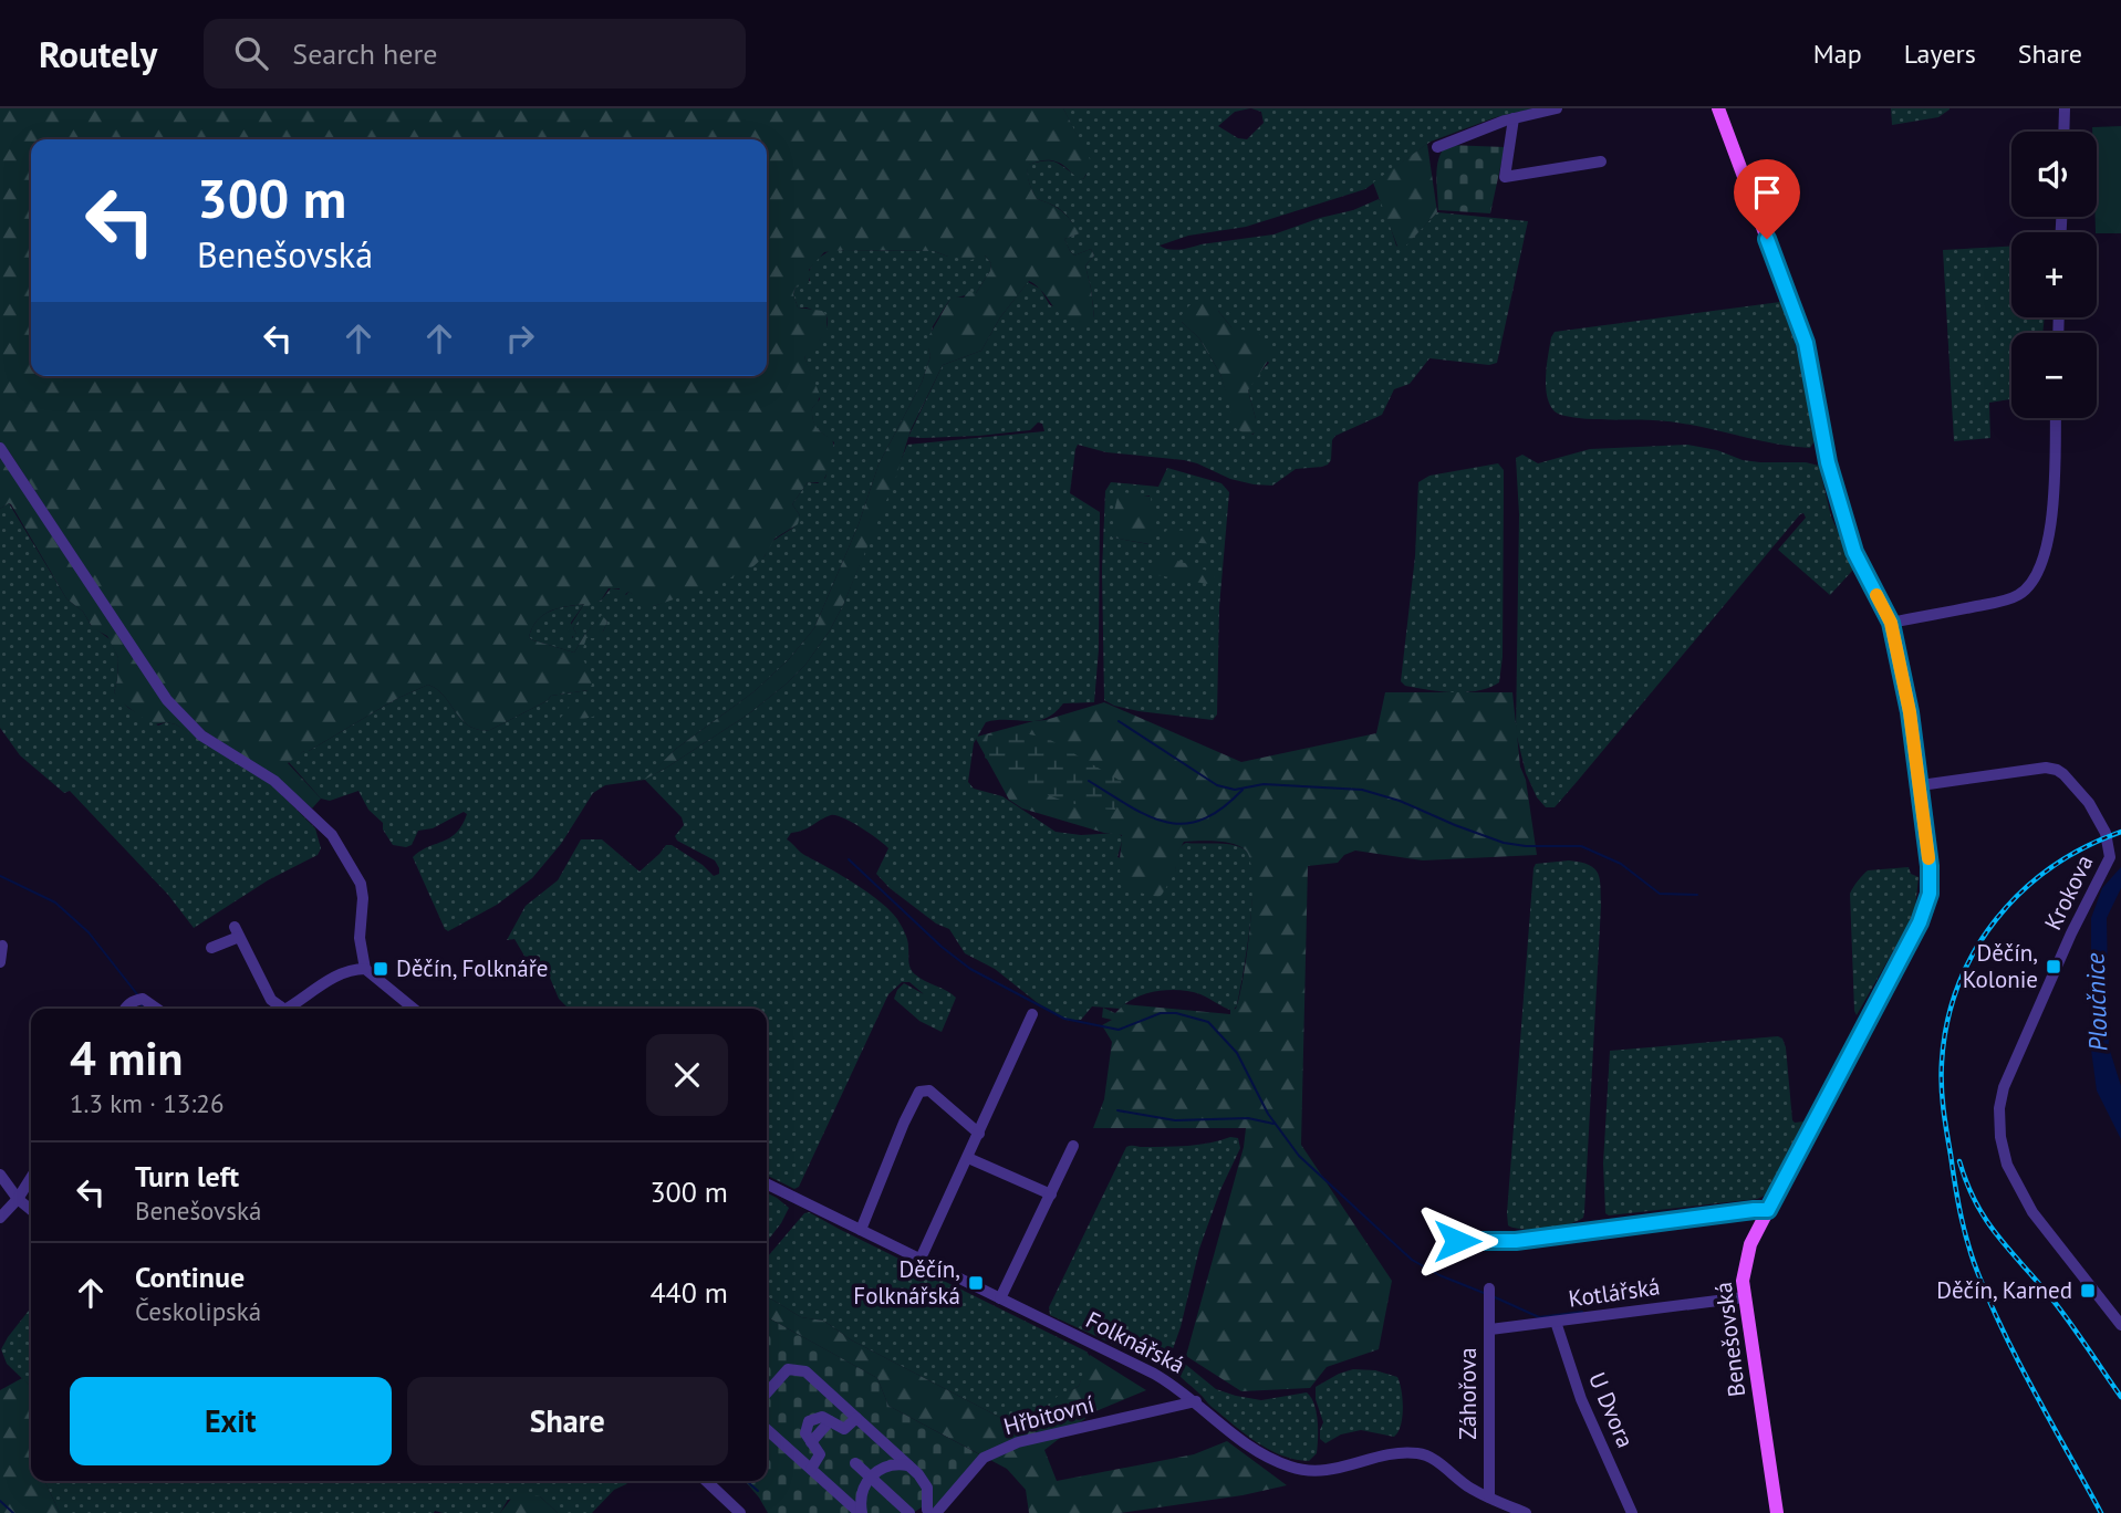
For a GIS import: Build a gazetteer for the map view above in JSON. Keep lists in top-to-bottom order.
{
  "streets": {
    "main road": ["Benešovská"],
    "street": [
      "Krokova",
      "Kotlářská",
      "Folknářská",
      "Záhořova",
      "U Dvora",
      "Hřbitovní"
    ]
  },
  "crossings": [
    ["Krokova", "Benešovská"],
    ["Kotlářská", "Benešovská"],
    ["Kotlářská", "Záhořova"],
    ["Kotlářská", "U Dvora"],
    ["Folknářská", "Záhořova"],
    ["Folknářská", "Hřbitovní"]
  ],
  "water": ["Ploučnice"],
  "places": {
    "transit": [
      "Děčín, Kolonie",
      "Děčín, Folknáře",
      "Děčín, Folknářská",
      "Děčín, Karned"
    ]
  },
  "page": {
    "header": "Routely",
    "search": "Search here",
    "nav": ["Map", "Layers", "Share"],
    "map_buttons": ["+", "−"],
    "turn": ["300 m", "Benešovská"],
    "heading": ["4 min", "1.3 km · 13:26"],
    "list": [
      {
        "name": "Turn left",
        "note": "Benešovská",
        "value": "300 m"
      },
      {
        "name": "Continue",
        "note": "Českolipská",
        "value": "440 m"
      }
    ],
    "buttons": ["Exit", "Share"]
  }
}
